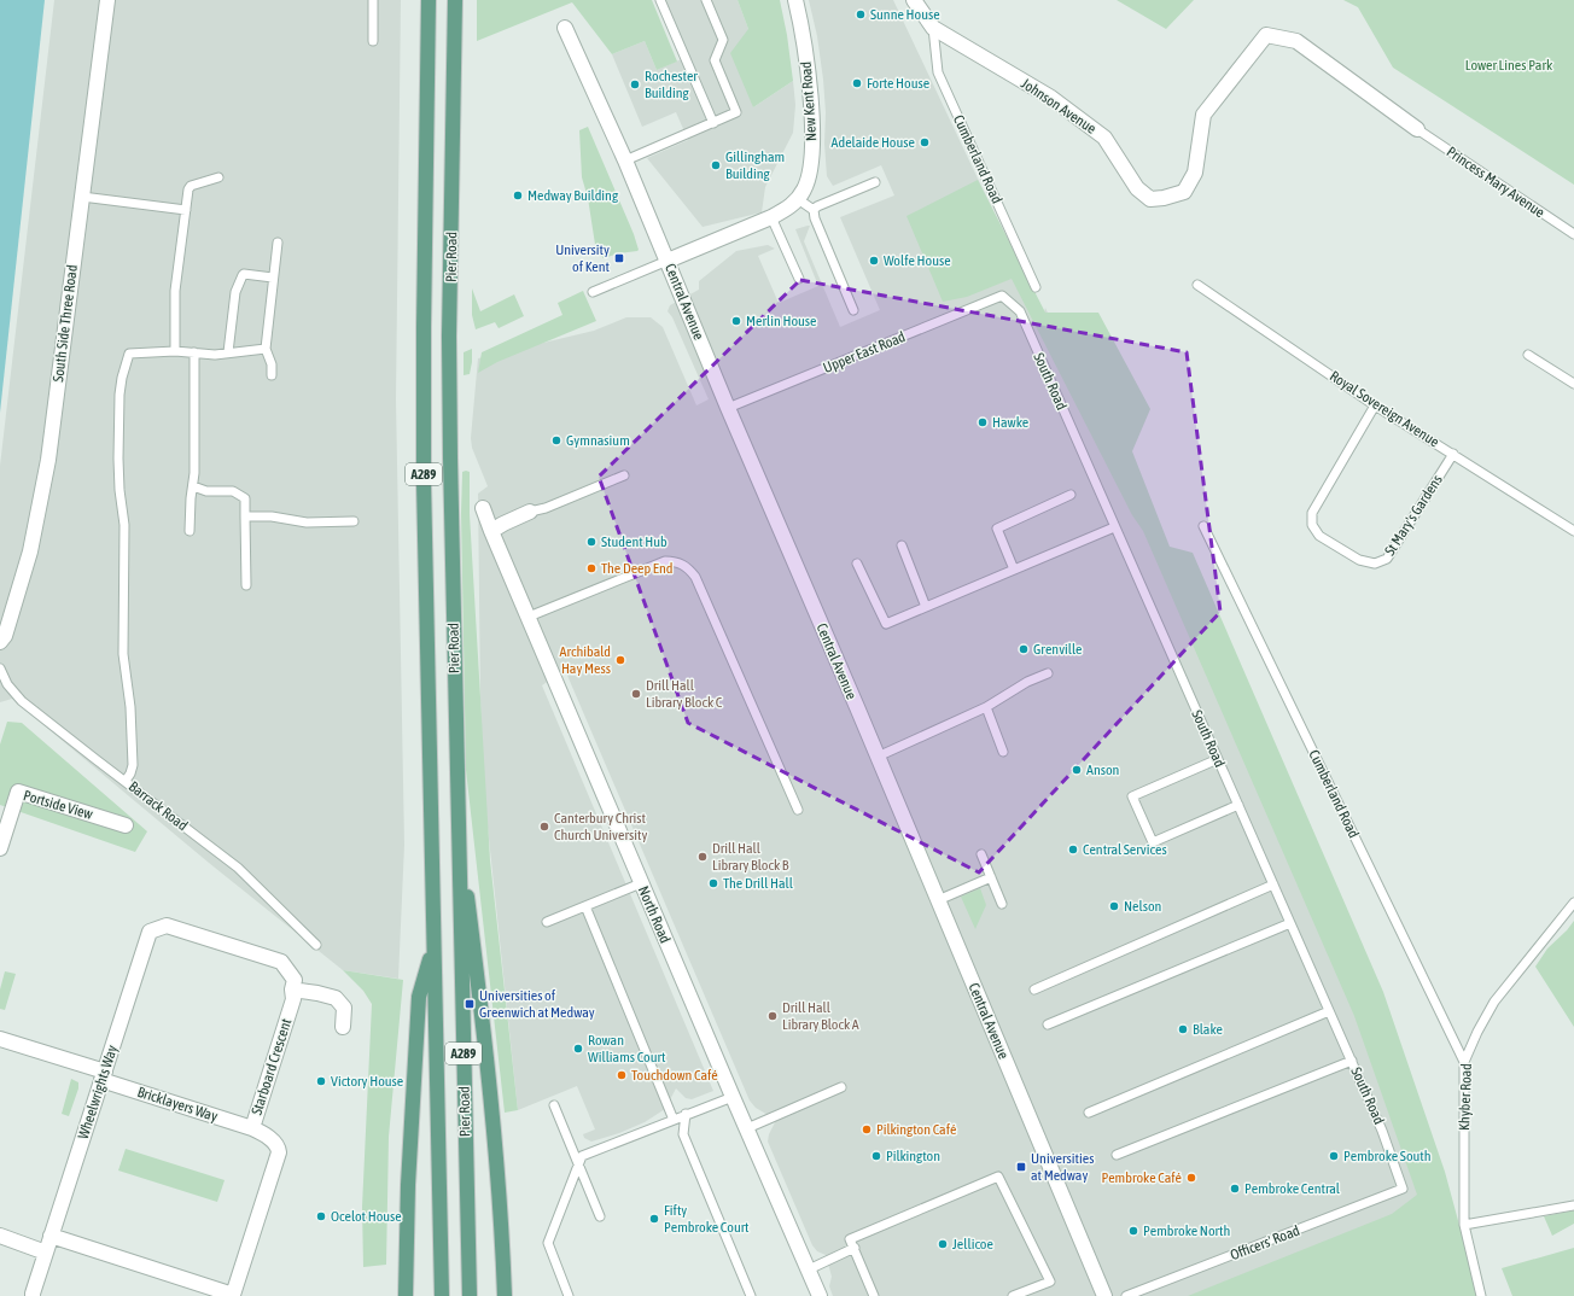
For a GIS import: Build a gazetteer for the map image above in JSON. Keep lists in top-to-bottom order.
{
  "streets": {
    "main road": ["Pier Road", "A289"],
    "street": [
      "New Kent Road",
      "Johnson Avenue",
      "Central Avenue",
      "South Side Three Road",
      "Portside View",
      "North Road",
      "Starboard Crescent",
      "Wheelwrights Way",
      "Bricklayers Way"
    ],
    "lane": [
      "Cumberland Road",
      "Princess Mary Avenue",
      "Upper East Road",
      "South Road",
      "Royal Sovereign Avenue",
      "St Mary's Gardens",
      "Barrack Road",
      "Khyber Road",
      "Officers' Road"
    ]
  },
  "crossings": [
    ["New Kent Road", "Central Avenue"],
    ["Johnson Avenue", "Cumberland Road"],
    ["Johnson Avenue", "Princess Mary Avenue"],
    ["Cumberland Road", "Khyber Road"],
    ["Central Avenue", "Upper East Road"],
    ["Upper East Road", "South Road"],
    ["South Road", "Officers' Road"],
    ["Royal Sovereign Avenue", "St Mary's Gardens"],
    ["Starboard Crescent", "Wheelwrights Way"],
    ["Starboard Crescent", "Bricklayers Way"],
    ["Wheelwrights Way", "Bricklayers Way"]
  ],
  "parks": ["Lower Lines Park"],
  "places": {
    "other": [
      "Sunne House",
      "Forte House",
      "Rochester Building",
      "Adelaide House",
      "Gillingham Building",
      "Medway Building",
      "Wolfe House",
      "Merlin House",
      "Hawke",
      "Gymnasium",
      "Student Hub",
      "The Deep End",
      "Grenville",
      "Archibald Hay Mess",
      "Drill Hall Library Block C",
      "Anson",
      "Canterbury Christ Church University",
      "Central Services",
      "Drill Hall Library Block B",
      "The Drill Hall",
      "Nelson",
      "Drill Hall Library Block A",
      "Blake",
      "Rowan Williams Court",
      "Touchdown Café",
      "Victory House",
      "Pilkington Café",
      "Pilkington",
      "Pembroke South",
      "Pembroke Café",
      "Pembroke Central",
      "Ocelot House",
      "Fifty Pembroke Court",
      "Pembroke North",
      "Jellicoe"
    ],
    "transit": ["University of Kent", "Universities of Greenwich at Medway", "Universities at Medway"]
  }
}
